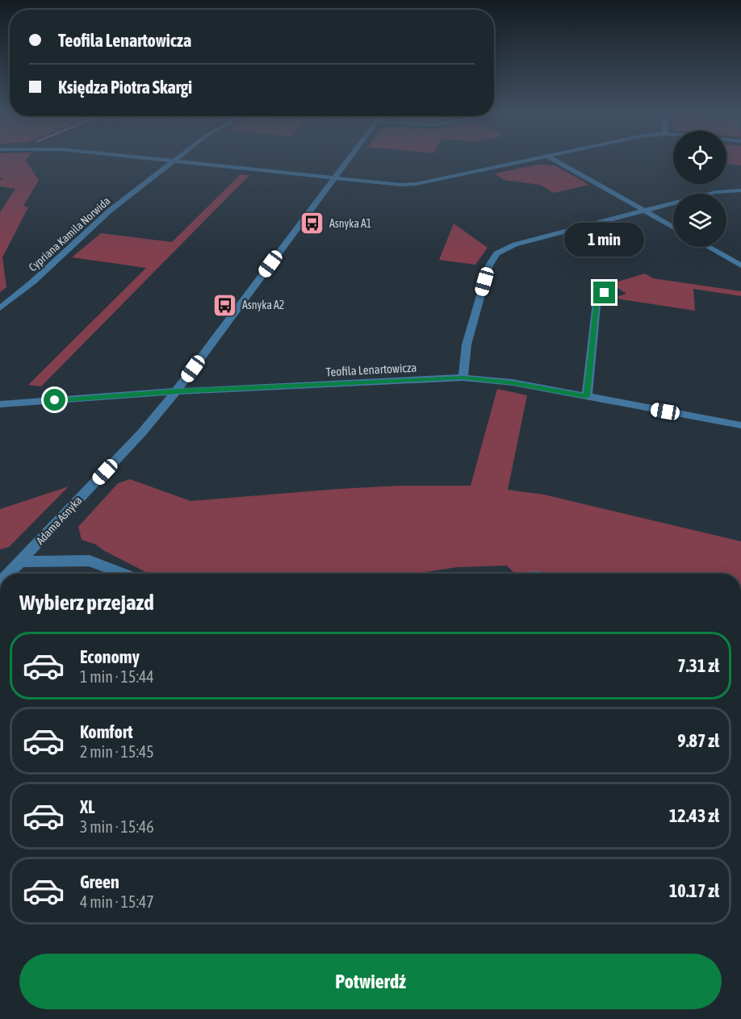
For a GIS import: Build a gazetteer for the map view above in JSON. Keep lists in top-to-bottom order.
{
  "streets": {
    "street": ["Cypriana Kamila Norwida", "Teofila Lenartowicza", "Adama Asnyka"]
  },
  "crossings": [
    ["Teofila Lenartowicza", "Adama Asnyka"]
  ],
  "places": {
    "bus stop": ["Asnyka A1", "Asnyka A2"]
  },
  "page": {
    "banner": ["Teofila Lenartowicza", "Księdza Piotra Skargi"],
    "bubble": "1 min",
    "heading": "Wybierz przejazd",
    "list": [
      {
        "name": "Economy",
        "note": "1 min · 15:44",
        "value": "7.31 zł"
      },
      {
        "name": "Komfort",
        "note": "2 min · 15:45",
        "value": "9.87 zł"
      },
      {
        "name": "XL",
        "note": "3 min · 15:46",
        "value": "12.43 zł"
      },
      {
        "name": "Green",
        "note": "4 min · 15:47",
        "value": "10.17 zł"
      }
    ],
    "buttons": "Potwierdź"
  }
}
